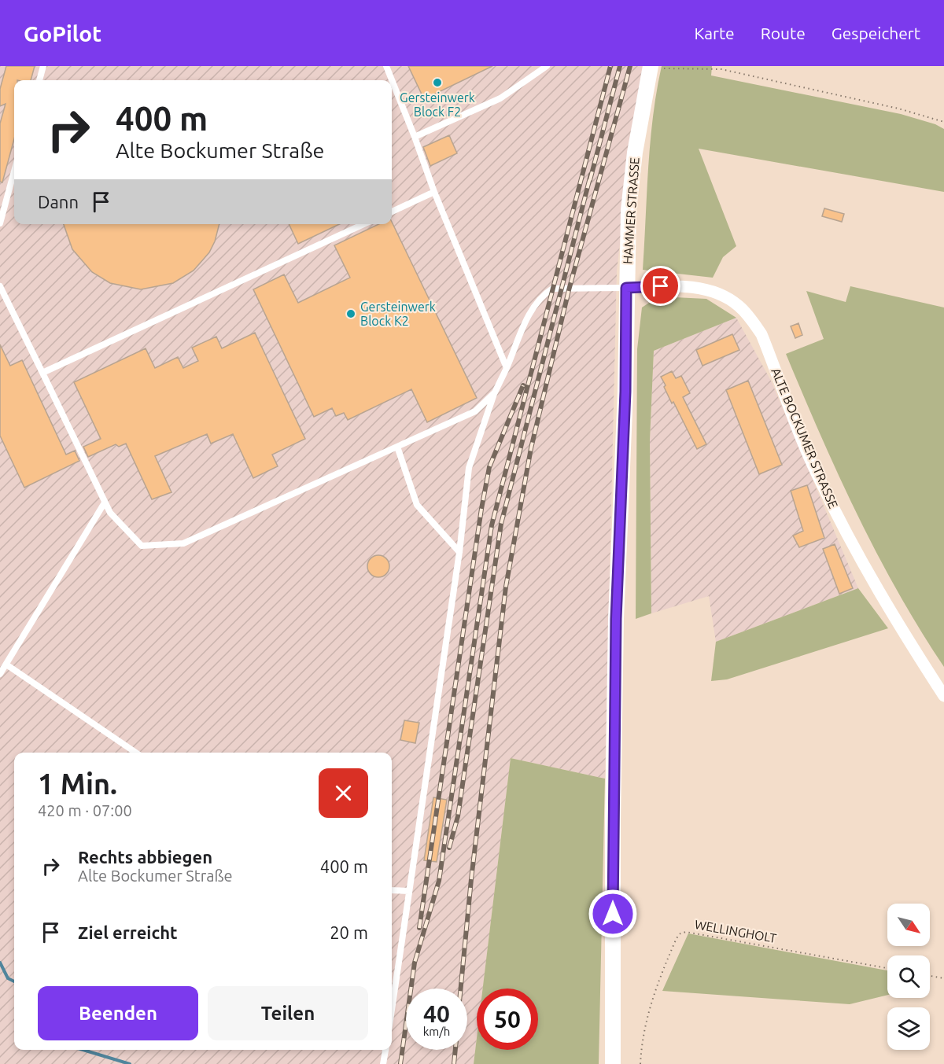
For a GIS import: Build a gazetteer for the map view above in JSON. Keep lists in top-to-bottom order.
{
  "streets": {
    "main road": ["HAMMER STRASSE"],
    "street": ["ALTE BOCKUMER STRASSE"],
    "path": ["WELLINGHOLT"]
  },
  "crossings": [
    ["HAMMER STRASSE", "ALTE BOCKUMER STRASSE"]
  ],
  "places": ["Gersteinwerk Block F2", "Gersteinwerk Block K2"],
  "north": "bottom right",
  "page": {
    "header": "GoPilot",
    "nav": ["Karte", "Route", "Gespeichert"],
    "turn": ["400 m", "Alte Bockumer Straße"],
    "then": "Dann",
    "heading": ["1 Min.", "420 m · 07:00"],
    "list": [
      {
        "name": "Rechts abbiegen",
        "note": "Alte Bockumer Straße",
        "value": "400 m"
      },
      {
        "name": "Ziel erreicht",
        "value": "20 m"
      }
    ],
    "buttons": ["Beenden", "Teilen"],
    "speed": "40 km/h",
    "limit": "50"
  }
}
